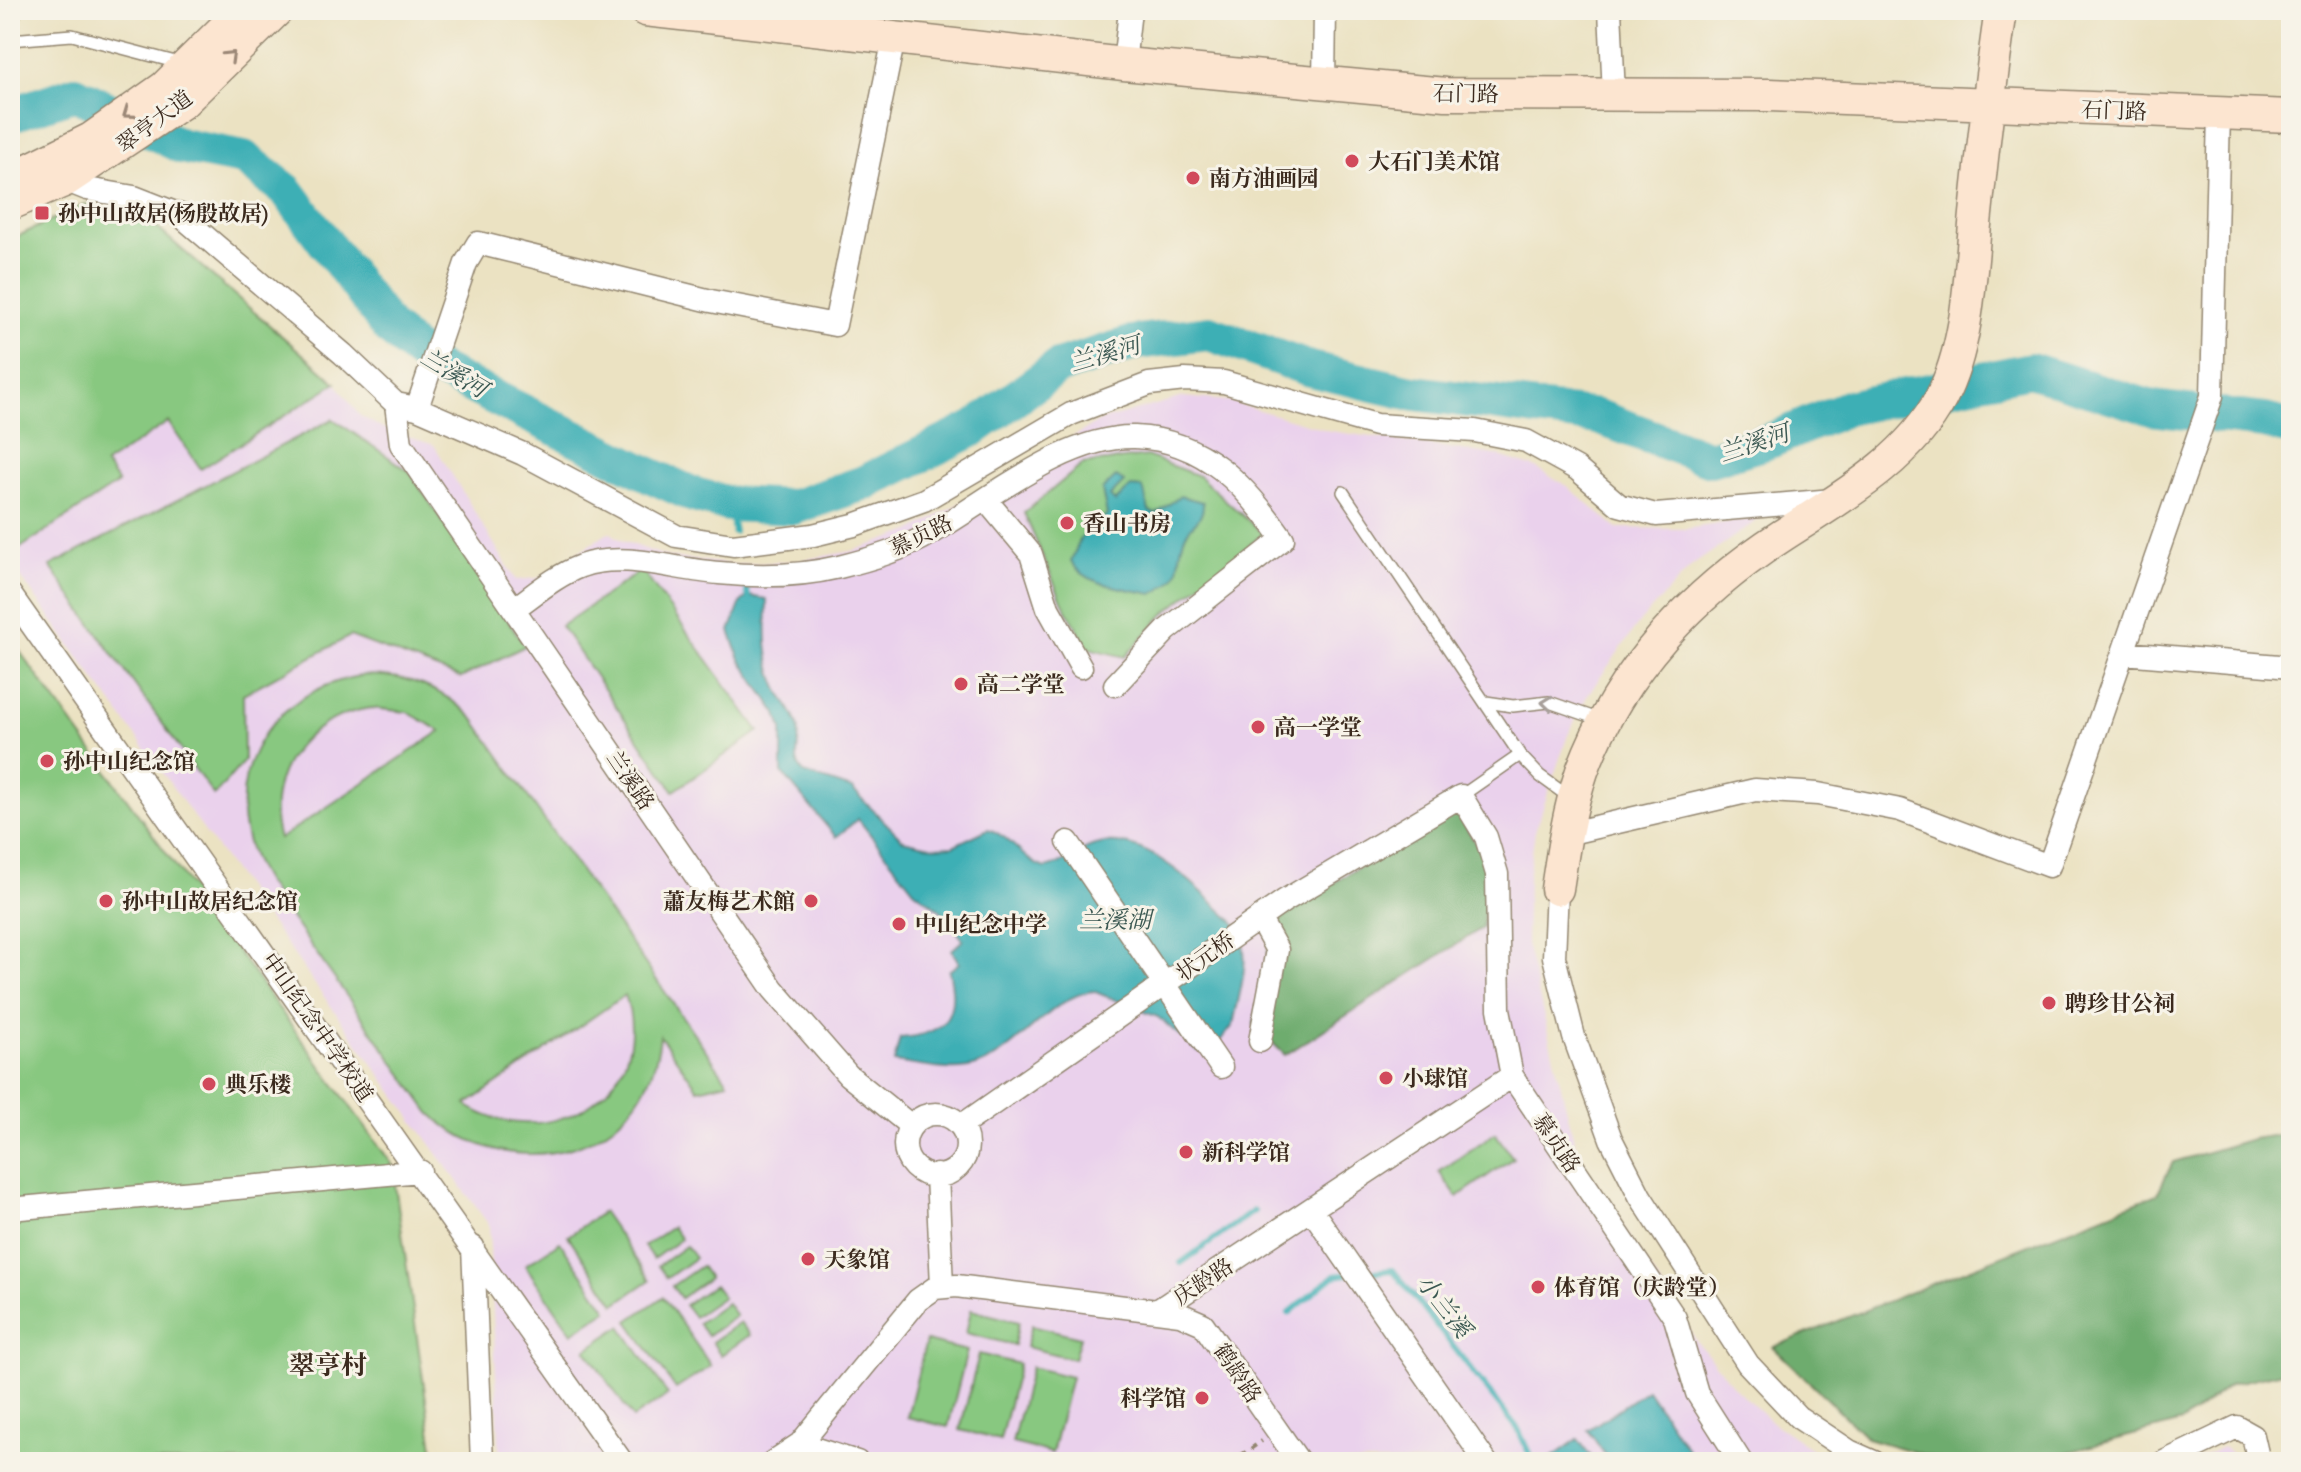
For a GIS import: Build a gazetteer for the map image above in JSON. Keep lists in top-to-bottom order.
{
  "streets": {
    "street": [
      "石门路",
      "翠亨大道",
      "慕贞路",
      "兰溪路",
      "状元桥",
      "中山纪念中学校道",
      "庆龄路",
      "鹤龄路"
    ]
  },
  "crossings": [
    ["慕贞路", "兰溪路"],
    ["慕贞路", "状元桥"],
    ["慕贞路", "庆龄路"],
    ["兰溪路", "状元桥"],
    ["庆龄路", "鹤龄路"]
  ],
  "districts": ["翠亨村"],
  "water": ["兰溪河", "兰溪湖", "小兰溪"],
  "places": {
    "other": [
      "大石门美术馆",
      "南方油画园",
      "香山书房",
      "高二学堂",
      "高一学堂",
      "孙中山纪念馆",
      "孙中山故居纪念馆",
      "蕭友梅艺术館",
      "中山纪念中学",
      "聘珍甘公祠",
      "小球馆",
      "典乐楼",
      "新科学馆",
      "天象馆",
      "体育馆（庆龄堂）",
      "科学馆"
    ],
    "transit": ["孙中山故居(杨殷故居)"]
  }
}
